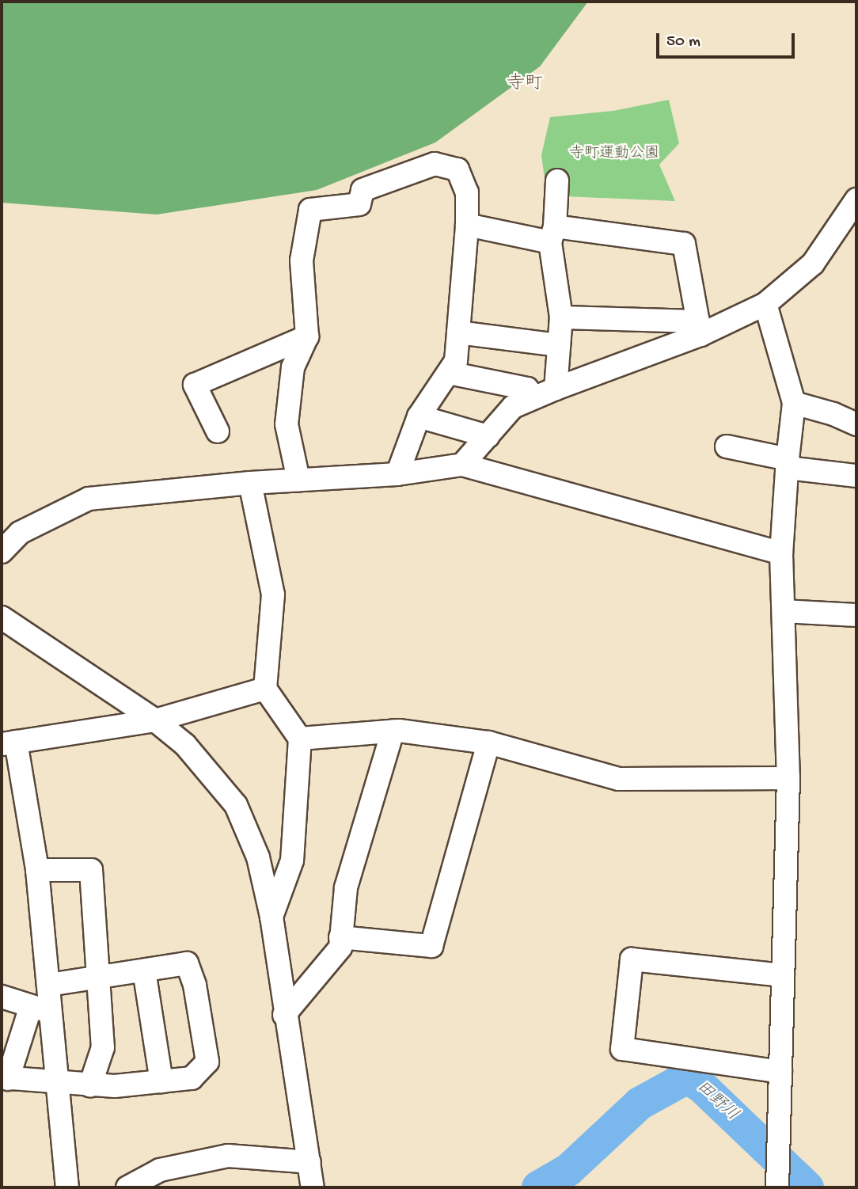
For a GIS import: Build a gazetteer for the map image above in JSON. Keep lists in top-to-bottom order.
{
  "districts": ["寺町"],
  "water": ["田野川"],
  "parks": ["寺町運動公園"],
  "scale_bar": "50 m"
}
